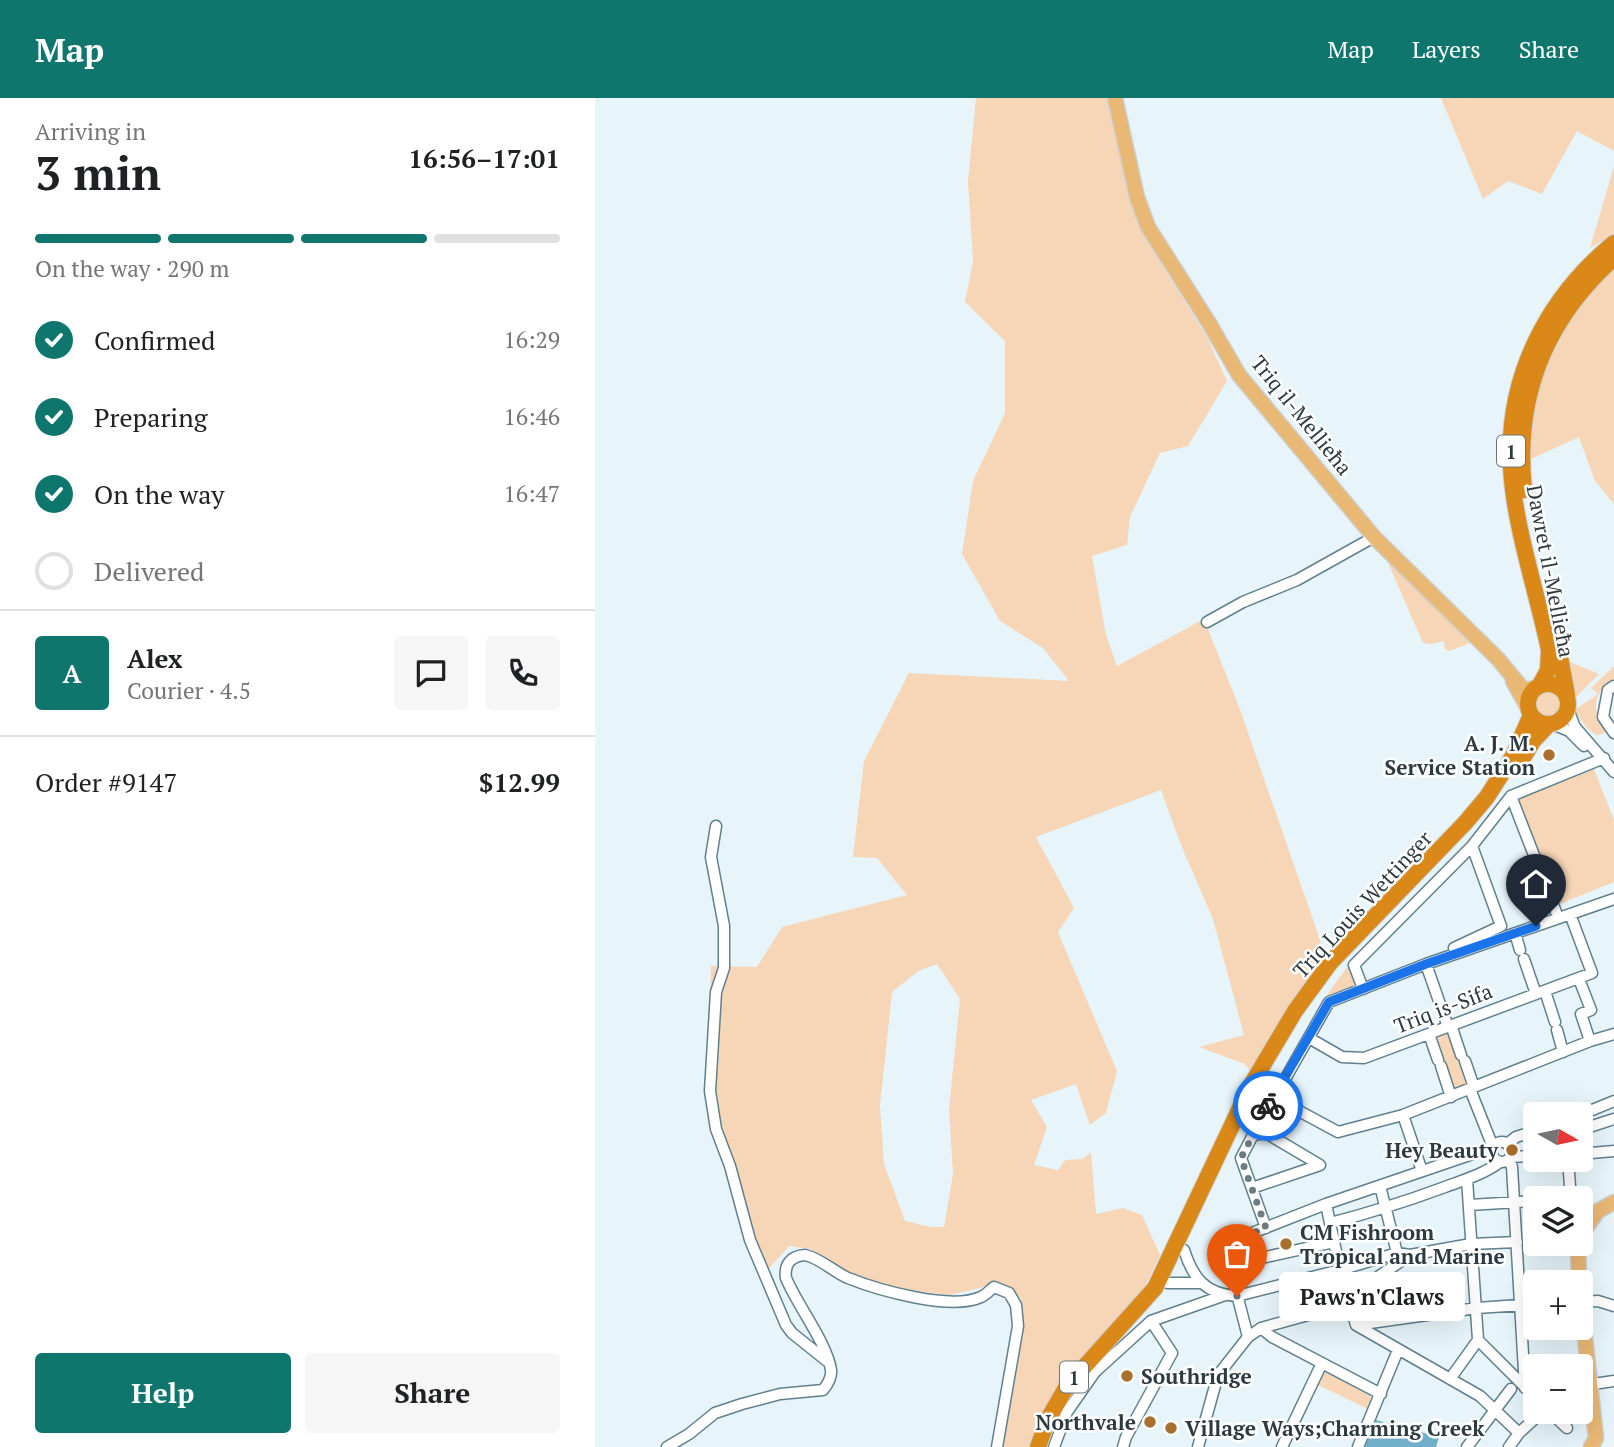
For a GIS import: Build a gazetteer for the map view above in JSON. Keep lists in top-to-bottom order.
{
  "streets": {
    "highway": ["1", "Dawret il-Mellieħa", "Triq Louis Wettinger"],
    "main road": ["Triq il-Mellieħa"],
    "street": ["Triq is-Sifa"]
  },
  "crossings": [
    ["Triq il-Mellieħa", "Dawret il-Mellieħa"],
    ["Triq il-Mellieħa", "Triq Louis Wettinger"],
    ["Dawret il-Mellieħa", "Triq Louis Wettinger"]
  ],
  "places": [
    "A. J. M. Service Station",
    "Hey Beauty",
    "CM Fishroom Tropical and Marine",
    "Paws'n'Claws",
    "Southridge",
    "Northvale",
    "Village Ways;Charming Creek"
  ],
  "north": "right",
  "page": {
    "header": "Map",
    "nav": ["Map", "Layers", "Share"],
    "heading": ["3 min", "Arriving in", "16:56–17:01"],
    "panel": [
      "Alex",
      "Courier · 4.5",
      "Order #9147",
      "$12.99"
    ],
    "bar": "On the way · 290 m",
    "list": [
      ["Confirmed", "16:29"],
      ["Preparing", "16:46"],
      ["On the way", "16:47"],
      "Delivered"
    ],
    "round": "A",
    "map_buttons": ["+", "−"],
    "bubble": "Paws'n'Claws",
    "buttons": ["Help", "Share"]
  }
}
